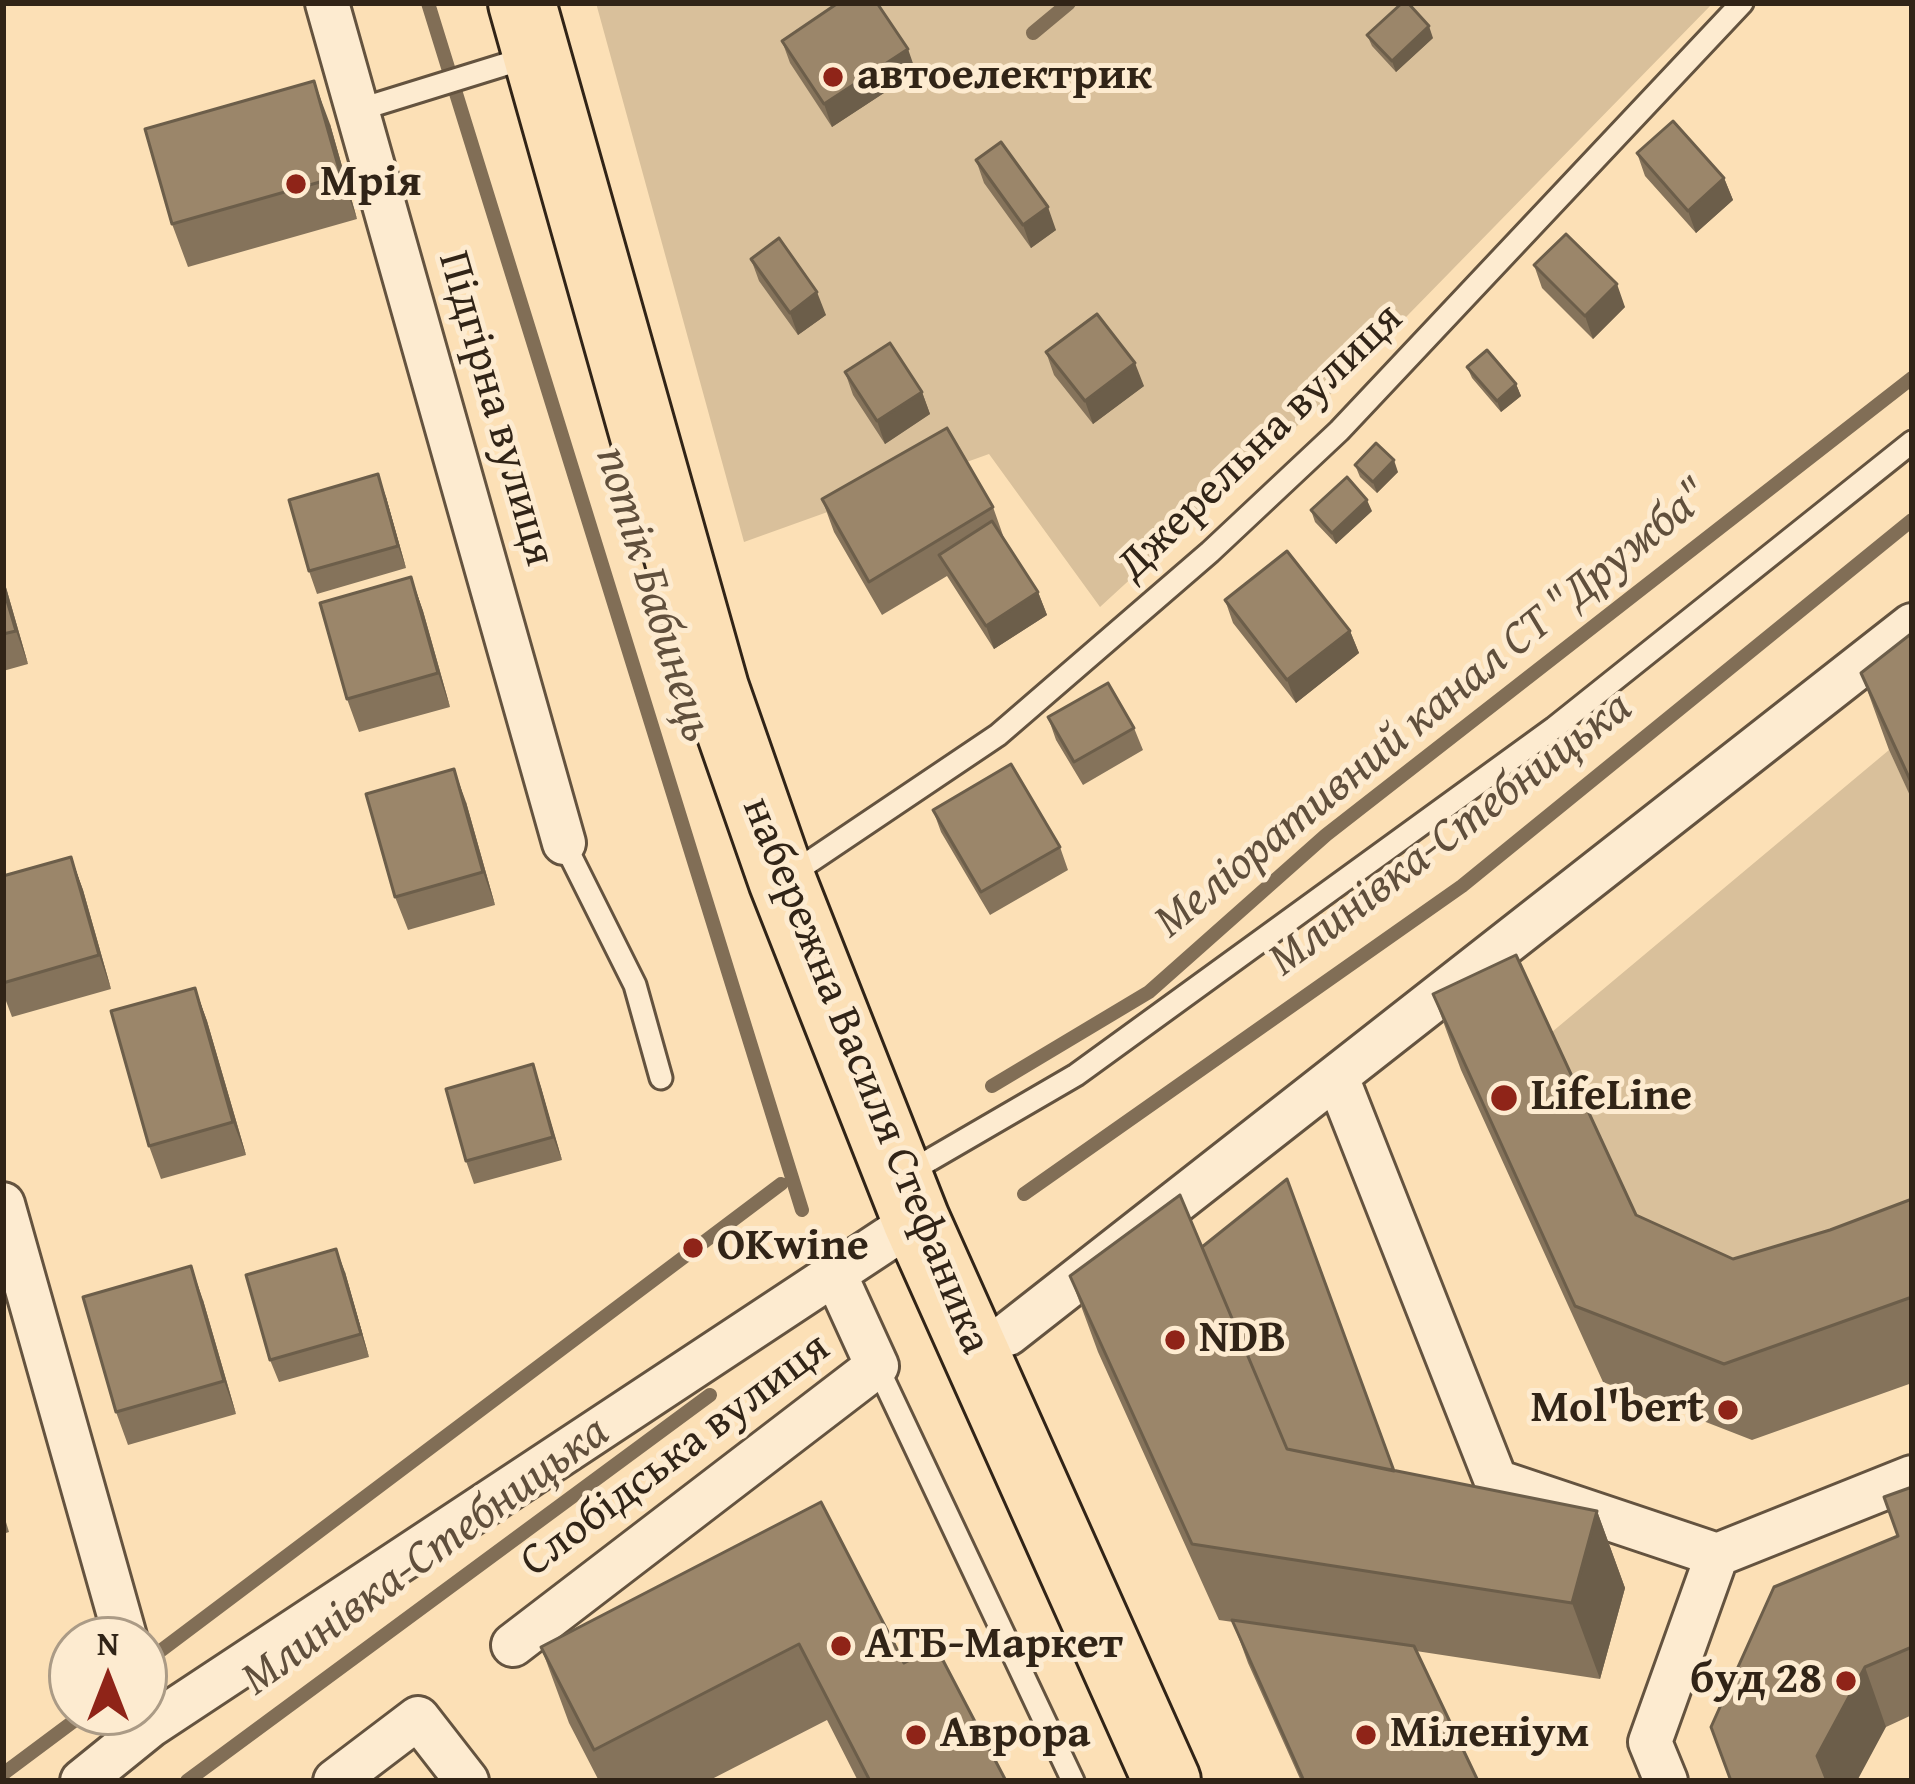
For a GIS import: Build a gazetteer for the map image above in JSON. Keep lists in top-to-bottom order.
{
  "streets": {
    "main road": ["набережна Василя Стефаника"],
    "street": ["Підгірна вулиця", "Слобідська вулиця"],
    "lane": ["Джерельна вулиця"]
  },
  "crossings": [
    ["Джерельна вулиця", "набережна Василя Стефаника"]
  ],
  "water": ["потік Бабинець", "Меліоративний канал СТ \"Дружба\"", "Млинівка-Стебницька"],
  "places": [
    "автоелектрик",
    "Мрія",
    "LifeLine",
    "OKwine",
    "NDB",
    "Mol'bert",
    "АТБ-Маркет",
    "буд 28",
    "Аврора",
    "Міленіум"
  ],
  "north": "top"
}
